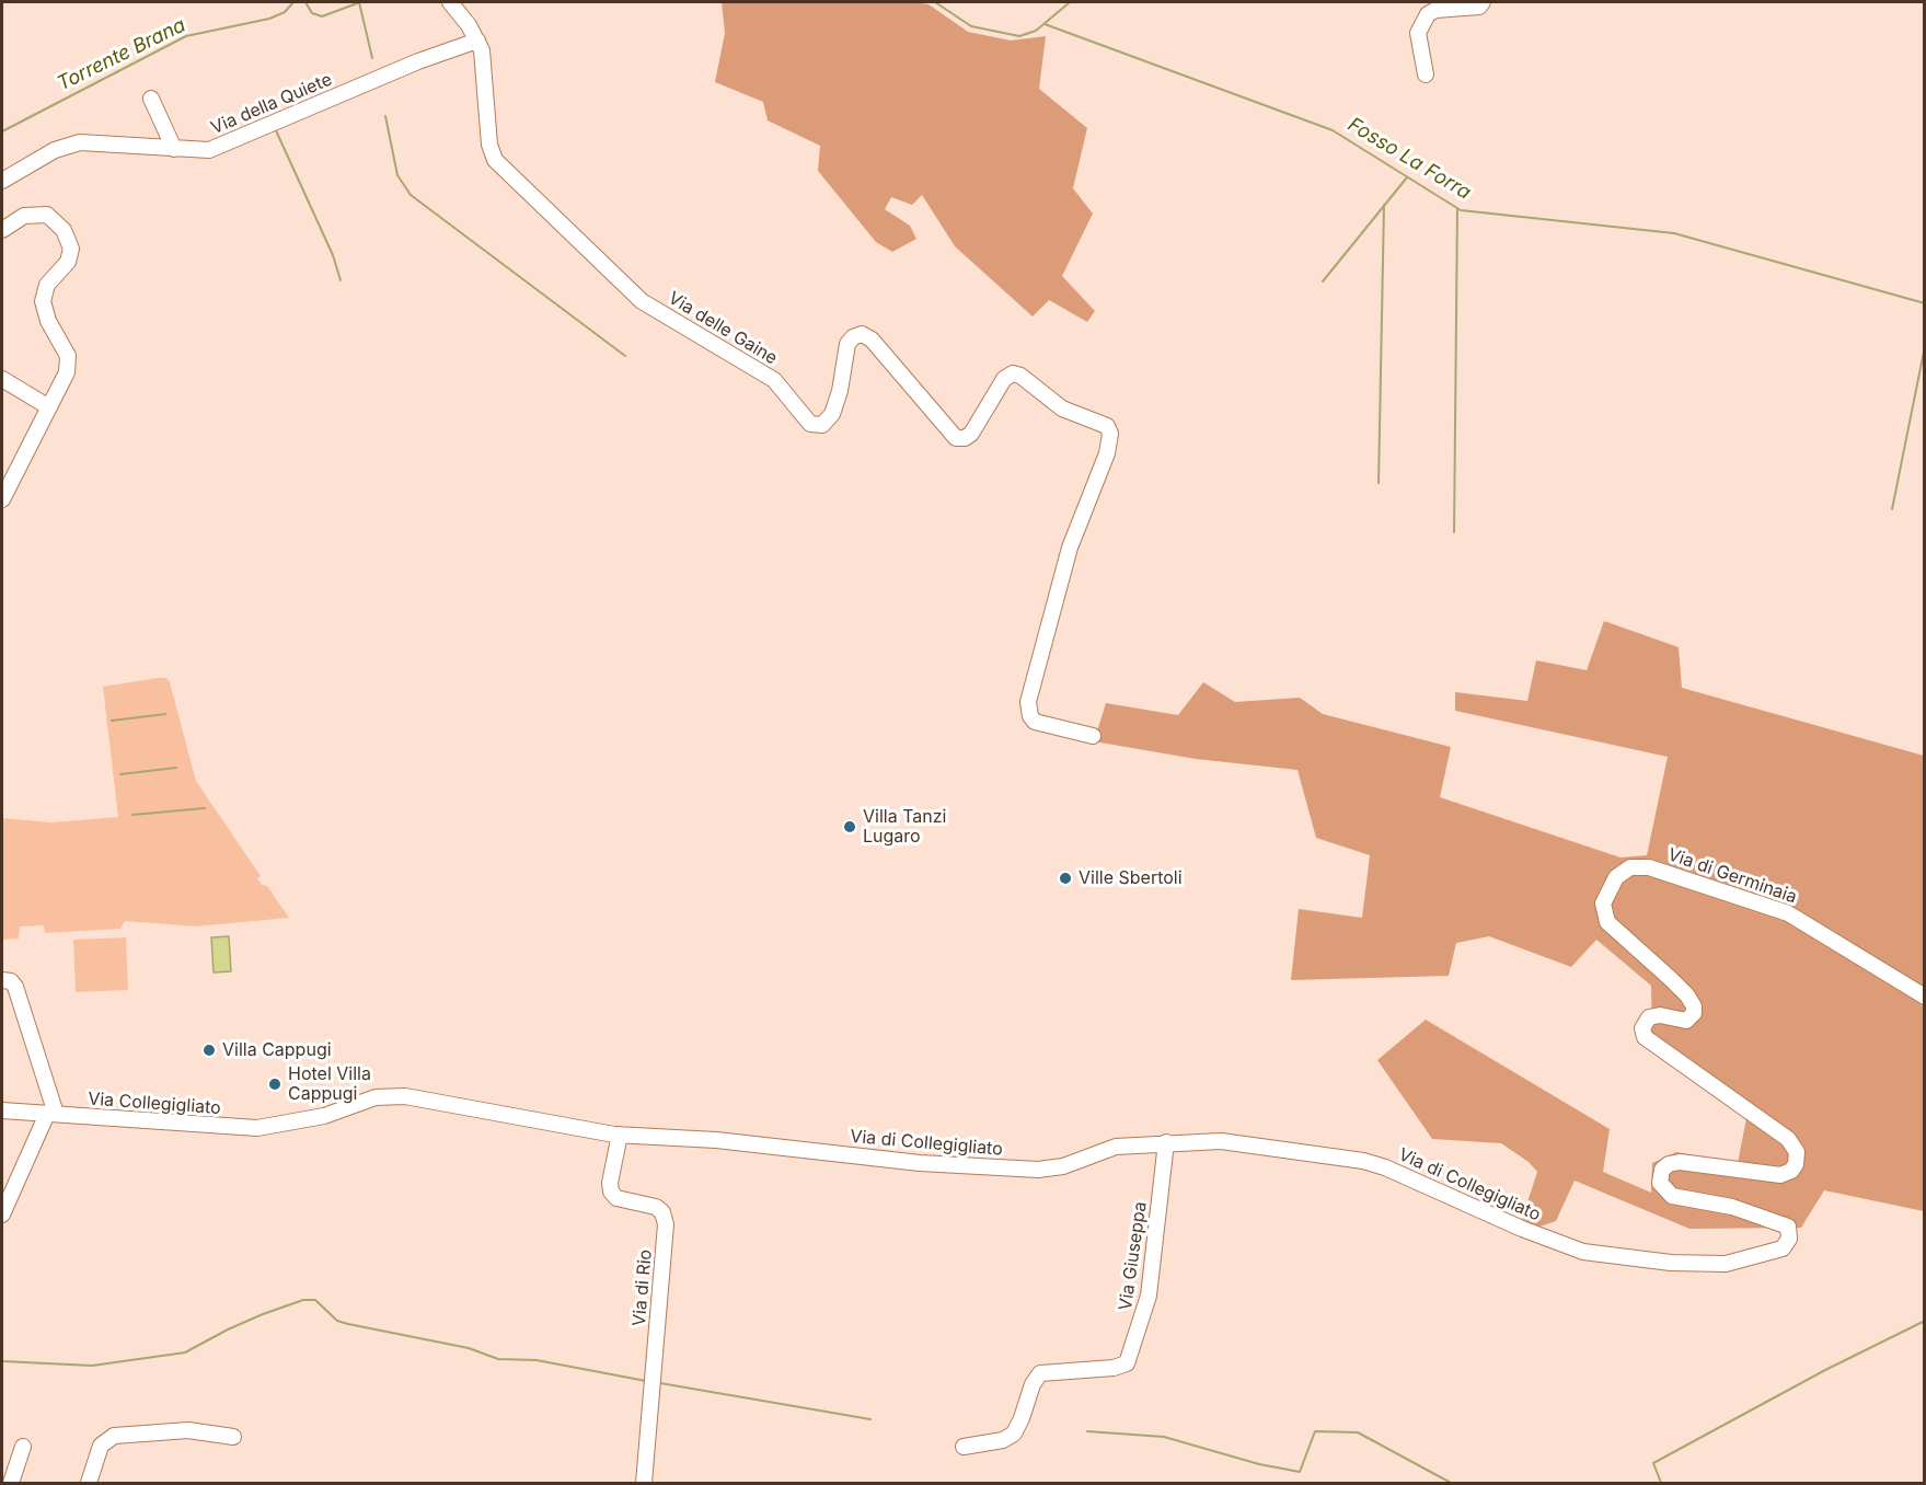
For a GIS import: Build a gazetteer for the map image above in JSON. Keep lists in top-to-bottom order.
{
  "streets": {
    "street": [
      "Via della Quiete",
      "Via delle Gaine",
      "Via di Germinaia",
      "Via Collegigliato",
      "Via di Collegigliato",
      "Via Giuseppa",
      "Via di Rio"
    ]
  },
  "crossings": [
    ["Via della Quiete", "Via delle Gaine"],
    ["Via di Germinaia", "Via di Collegigliato"],
    ["Via Collegigliato", "Via di Collegigliato"],
    ["Via di Collegigliato", "Via Giuseppa"],
    ["Via di Collegigliato", "Via di Rio"]
  ],
  "water": ["Torrente Brana", "Fosso La Forra"],
  "places": [
    "Villa Tanzi Lugaro",
    "Ville Sbertoli",
    "Villa Cappugi",
    "Hotel Villa Cappugi"
  ]
}
